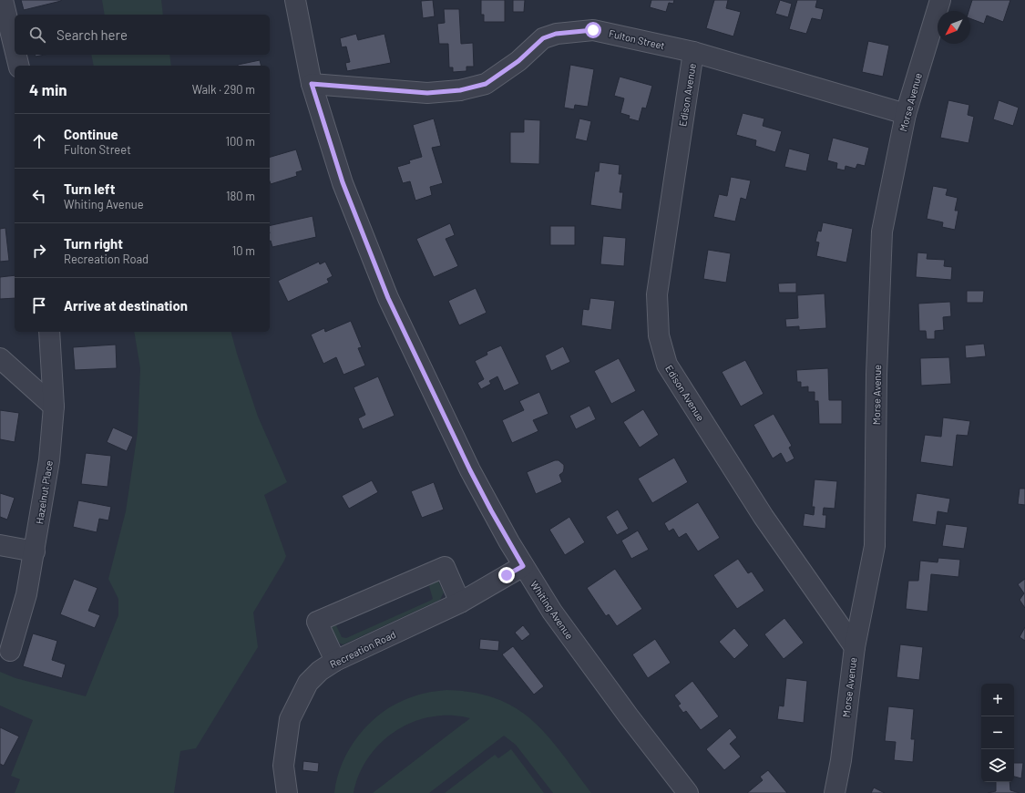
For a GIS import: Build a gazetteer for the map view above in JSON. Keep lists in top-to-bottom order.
{
  "streets": {
    "street": [
      "Fulton Street",
      "Edison Avenue",
      "Morse Avenue",
      "Hazelnut Place",
      "Whiting Avenue",
      "Recreation Road"
    ]
  },
  "crossings": [
    ["Fulton Street", "Edison Avenue"],
    ["Fulton Street", "Morse Avenue"],
    ["Fulton Street", "Whiting Avenue"],
    ["Edison Avenue", "Morse Avenue"],
    ["Whiting Avenue", "Recreation Road"]
  ],
  "north": "bottom left",
  "page": {
    "search": "Search here",
    "heading": ["4 min", "Walk · 290 m"],
    "list": [
      ["Continue", "Fulton Street", "100 m"],
      ["Turn left", "Whiting Avenue", "180 m"],
      ["Turn right", "Recreation Road", "10 m"],
      "Arrive at destination"
    ],
    "map_buttons": ["+", "−"]
  }
}
